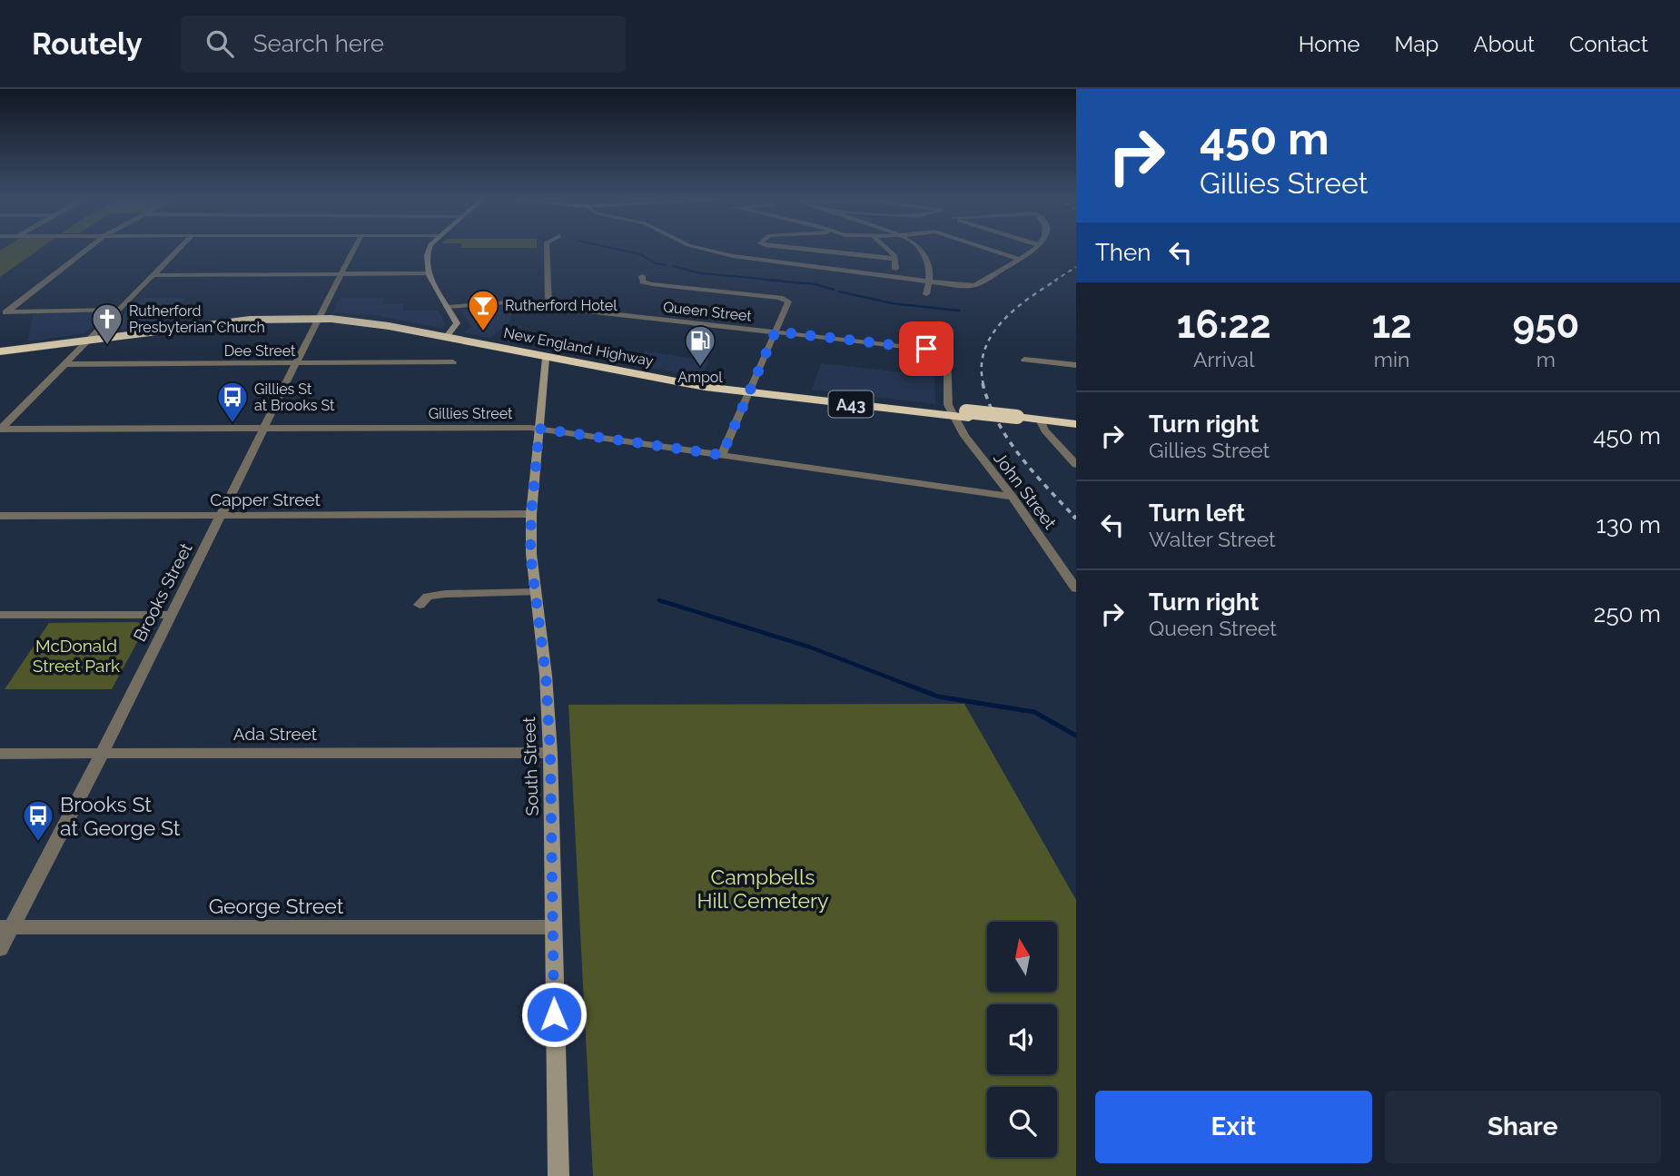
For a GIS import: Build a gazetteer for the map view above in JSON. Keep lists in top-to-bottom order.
{
  "streets": {
    "highway": ["New England Highway", "A43"],
    "street": [
      "Queen Street",
      "Dee Street",
      "Gillies Street",
      "John Street",
      "Capper Street",
      "Brooks Street",
      "Ada Street",
      "South Street",
      "George Street"
    ]
  },
  "crossings": [
    ["Queen Street", "New England Highway"],
    ["Queen Street", "John Street"],
    ["New England Highway", "John Street"],
    ["New England Highway", "Brooks Street"],
    ["New England Highway", "South Street"],
    ["Dee Street", "Brooks Street"],
    ["Gillies Street", "John Street"],
    ["Gillies Street", "Brooks Street"],
    ["Gillies Street", "South Street"],
    ["Capper Street", "Brooks Street"],
    ["Capper Street", "South Street"],
    ["Brooks Street", "Ada Street"],
    ["Brooks Street", "George Street"],
    ["Ada Street", "South Street"],
    ["South Street", "George Street"]
  ],
  "parks": ["McDonald Street Park", "Campbells Hill Cemetery"],
  "places": {
    "bar": ["Rutherford Hotel"],
    "church": ["Rutherford Presbyterian Church"],
    "fuel station": ["Ampol"],
    "bus stop": ["Gillies St at Brooks St", "Brooks St at George St"]
  },
  "north": "top",
  "page": {
    "header": "Routely",
    "search": "Search here",
    "nav": [
      "Home",
      "Map",
      "About",
      "Contact"
    ],
    "turn": ["450 m", "Gillies Street"],
    "then": "Then",
    "eta": [
      "16:22",
      "Arrival",
      "12",
      "min",
      "950",
      "m"
    ],
    "list": [
      {
        "name": "Turn right",
        "note": "Gillies Street",
        "value": "450 m"
      },
      {
        "name": "Turn left",
        "note": "Walter Street",
        "value": "130 m"
      },
      {
        "name": "Turn right",
        "note": "Queen Street",
        "value": "250 m"
      }
    ],
    "buttons": ["Exit", "Share"]
  }
}
